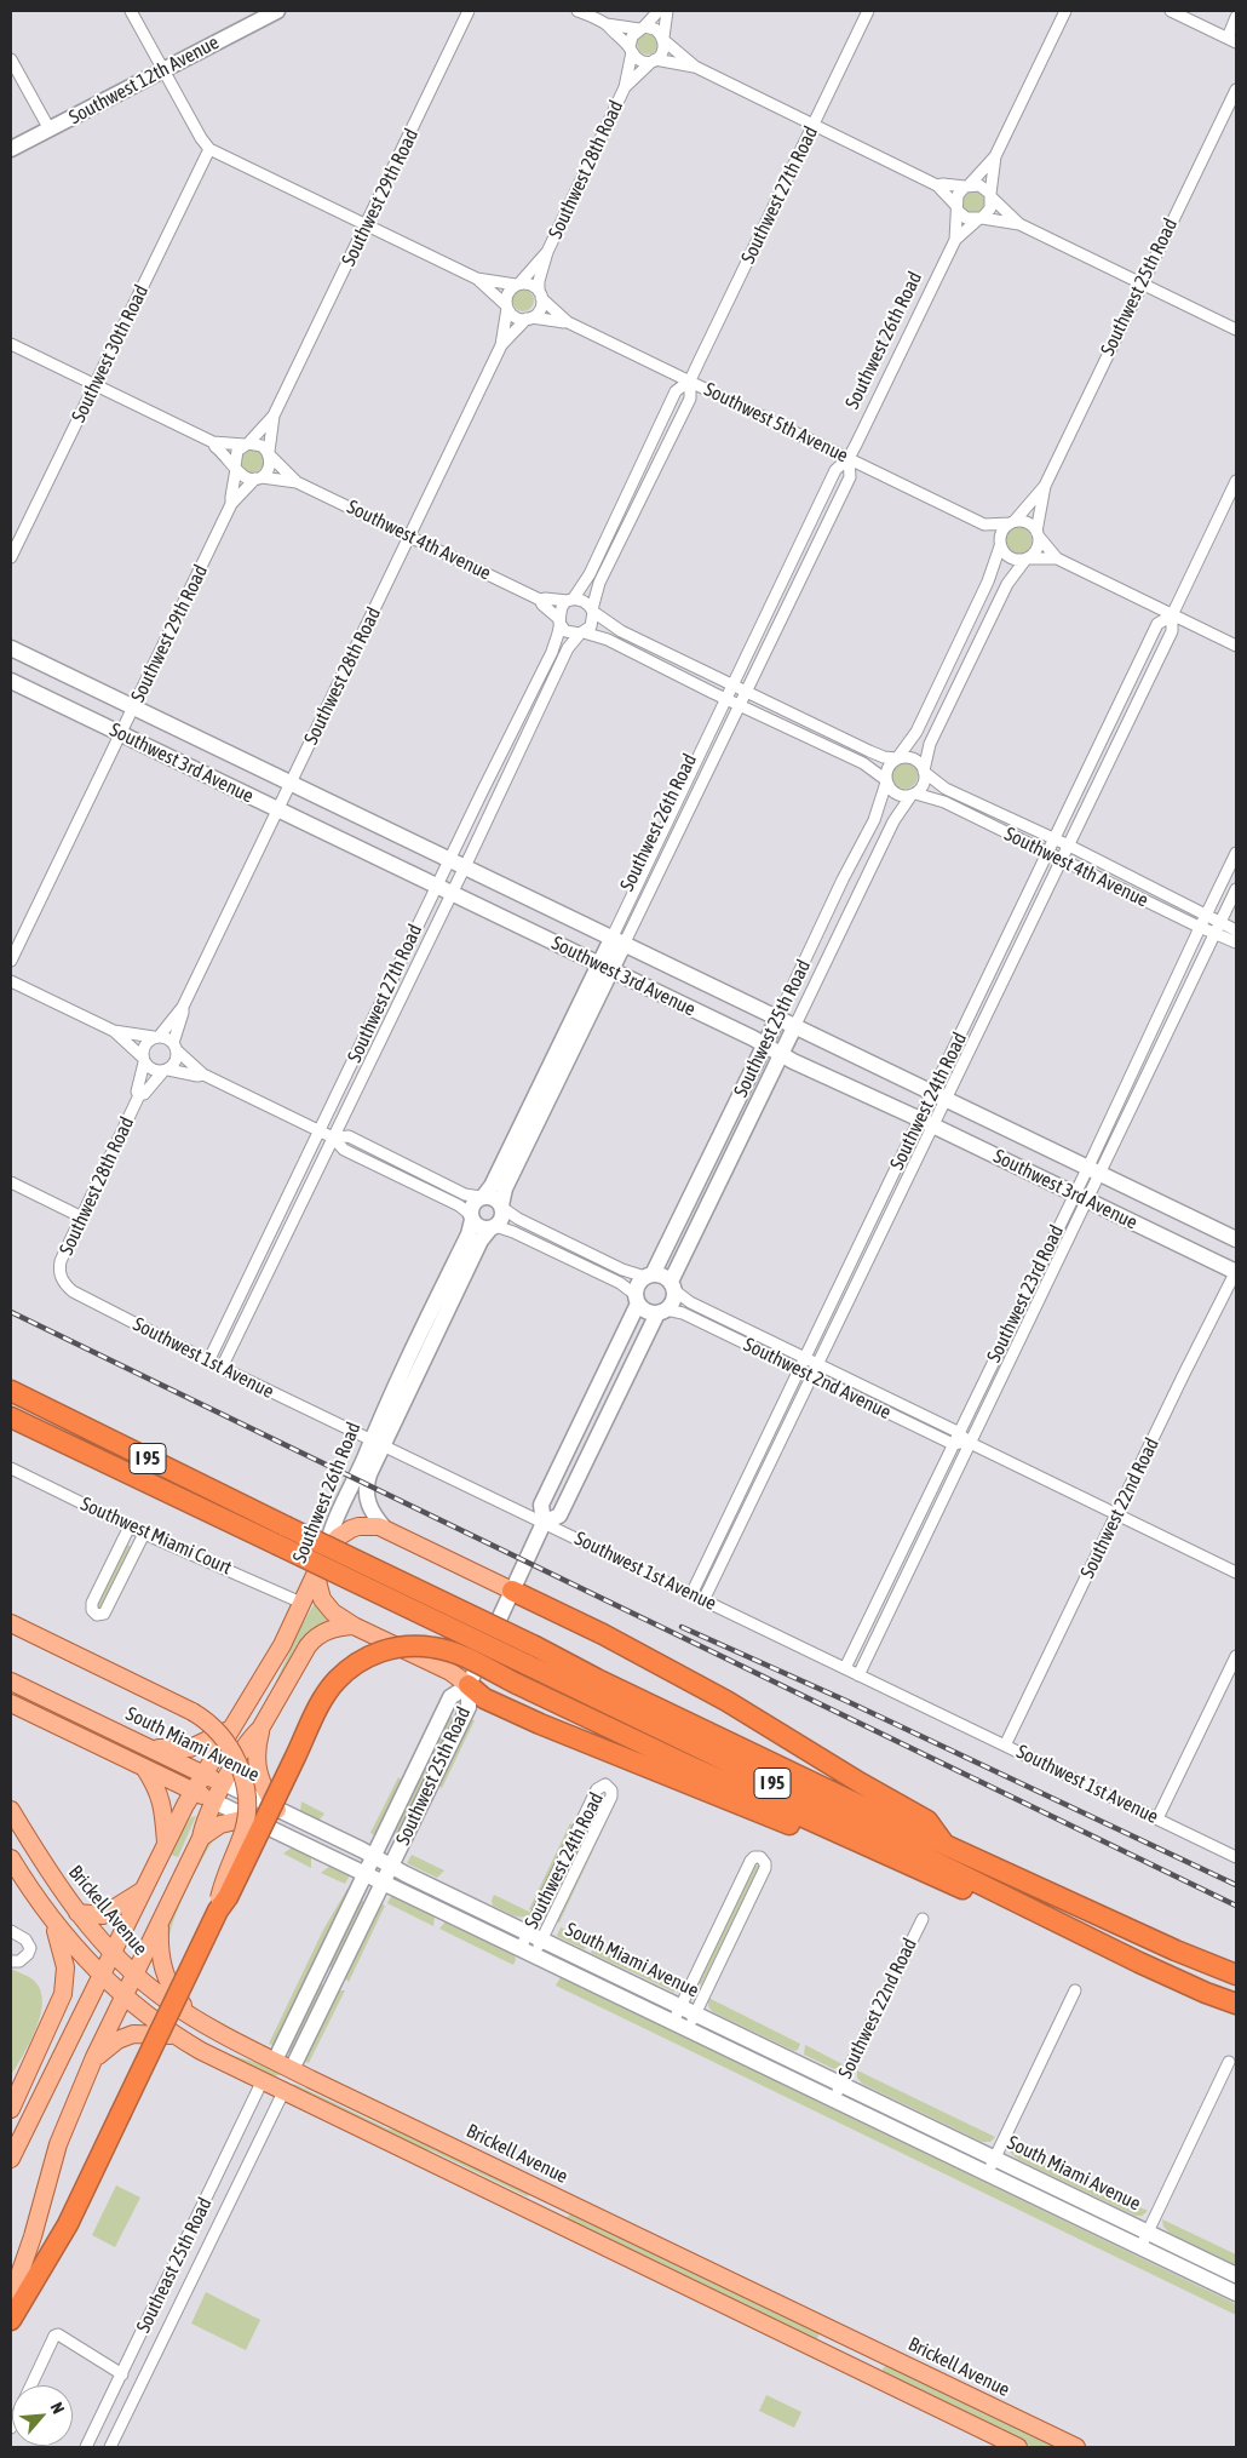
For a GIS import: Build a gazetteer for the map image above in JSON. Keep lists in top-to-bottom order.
{
  "streets": {
    "highway": ["I 95"],
    "main road": [
      "Southwest 12th Avenue",
      "Southwest 25th Road",
      "Southwest 26th Road",
      "Southwest 3rd Avenue",
      "South Miami Avenue",
      "Brickell Avenue"
    ],
    "street": [
      "Southwest 28th Road",
      "Southwest 27th Road",
      "Southwest 29th Road",
      "Southwest 30th Road",
      "Southwest 5th Avenue",
      "Southwest 4th Avenue",
      "Southwest 24th Road",
      "Southwest 23rd Road",
      "Southwest 1st Avenue",
      "Southwest 2nd Avenue",
      "Southwest 22nd Road",
      "Southwest Miami Court",
      "Southeast 25th Road"
    ]
  },
  "crossings": [
    ["Southwest 28th Road", "Southwest 5th Avenue"],
    ["Southwest 28th Road", "Southwest 4th Avenue"],
    ["Southwest 28th Road", "Southwest 3rd Avenue"],
    ["Southwest 28th Road", "Southwest 1st Avenue"],
    ["Southwest 27th Road", "Southwest 5th Avenue"],
    ["Southwest 27th Road", "Southwest 4th Avenue"],
    ["Southwest 27th Road", "Southwest 3rd Avenue"],
    ["Southwest 27th Road", "Southwest 1st Avenue"],
    ["Southwest 29th Road", "Southwest 4th Avenue"],
    ["Southwest 29th Road", "Southwest 3rd Avenue"],
    ["Southwest 25th Road", "Southwest 5th Avenue"],
    ["Southwest 25th Road", "Southwest 4th Avenue"],
    ["Southwest 25th Road", "Southwest 3rd Avenue"],
    ["Southwest 25th Road", "Southwest 1st Avenue"],
    ["Southwest 25th Road", "Southwest 2nd Avenue"],
    ["Southwest 25th Road", "South Miami Avenue"],
    ["Southwest 26th Road", "Southwest 5th Avenue"],
    ["Southwest 26th Road", "Southwest 3rd Avenue"],
    ["Southwest 26th Road", "Southwest 1st Avenue"],
    ["Southwest 26th Road", "Southwest Miami Court"],
    ["Southwest 26th Road", "South Miami Avenue"],
    ["Southwest 26th Road", "Brickell Avenue"],
    ["Southwest 4th Avenue", "Southwest 24th Road"],
    ["Southwest 4th Avenue", "Southwest 23rd Road"],
    ["Southwest 3rd Avenue", "Southwest 24th Road"],
    ["Southwest 3rd Avenue", "Southwest 23rd Road"],
    ["Southwest 3rd Avenue", "Southwest 22nd Road"],
    ["Southwest 24th Road", "Southwest 1st Avenue"],
    ["Southwest 24th Road", "Southwest 2nd Avenue"],
    ["Southwest 24th Road", "South Miami Avenue"],
    ["Southwest 23rd Road", "Southwest 1st Avenue"],
    ["Southwest 23rd Road", "Southwest 2nd Avenue"],
    ["Southwest 1st Avenue", "Southwest 22nd Road"],
    ["Southwest 2nd Avenue", "Southwest 22nd Road"],
    ["Southwest 22nd Road", "South Miami Avenue"]
  ],
  "north": "top right"
}
